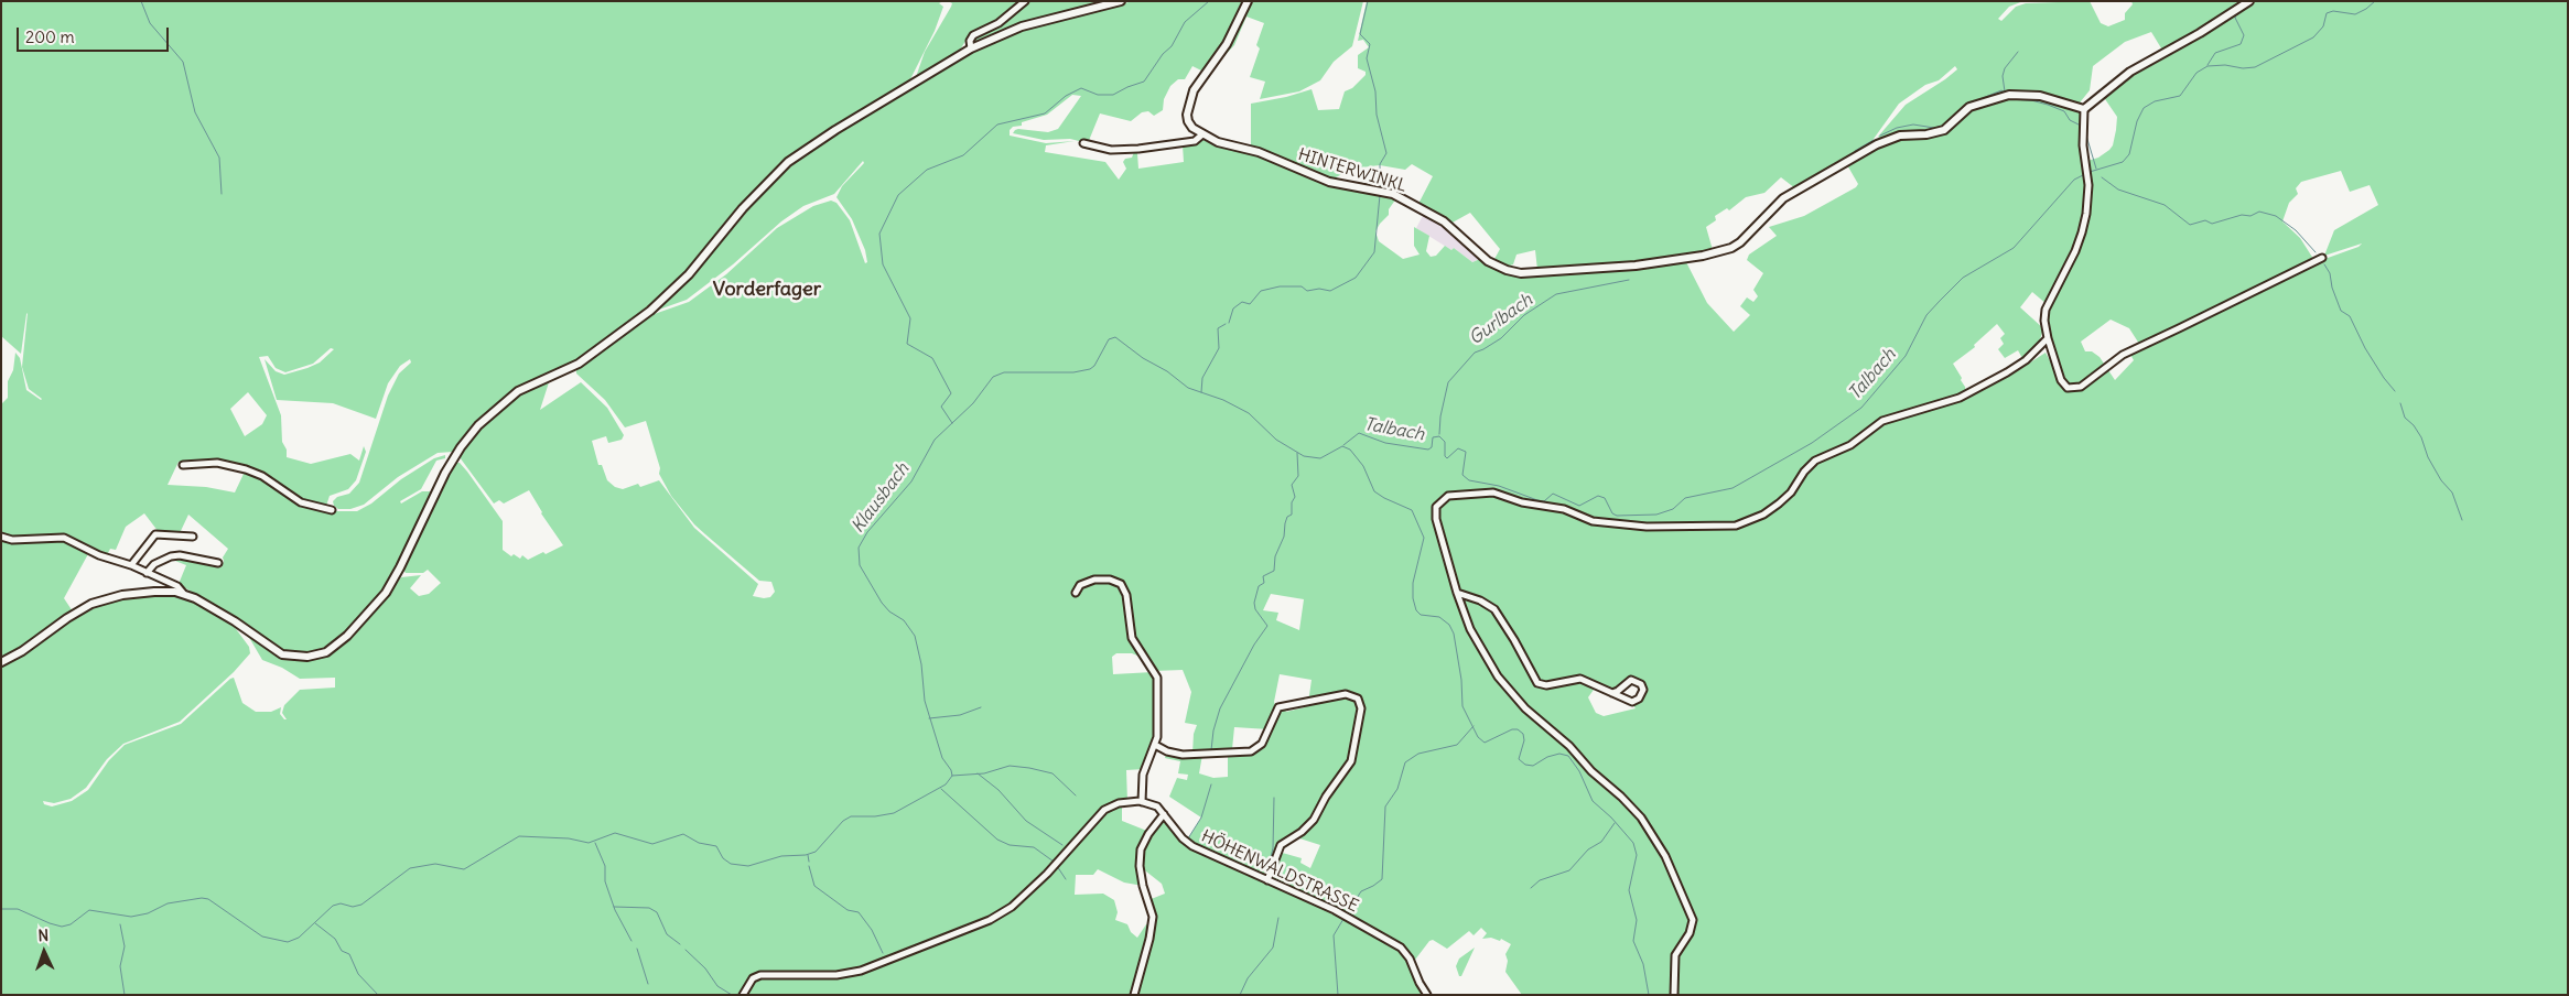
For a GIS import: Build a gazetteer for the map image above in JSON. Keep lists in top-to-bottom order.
{
  "streets": {
    "street": ["HINTERWINKL", "HÖHENWALDSTRASSE"]
  },
  "districts": ["Vorderfager"],
  "water": ["Gurlbach", "Talbach", "Klausbach"],
  "scale_bar": "200 m",
  "north": "top"
}
